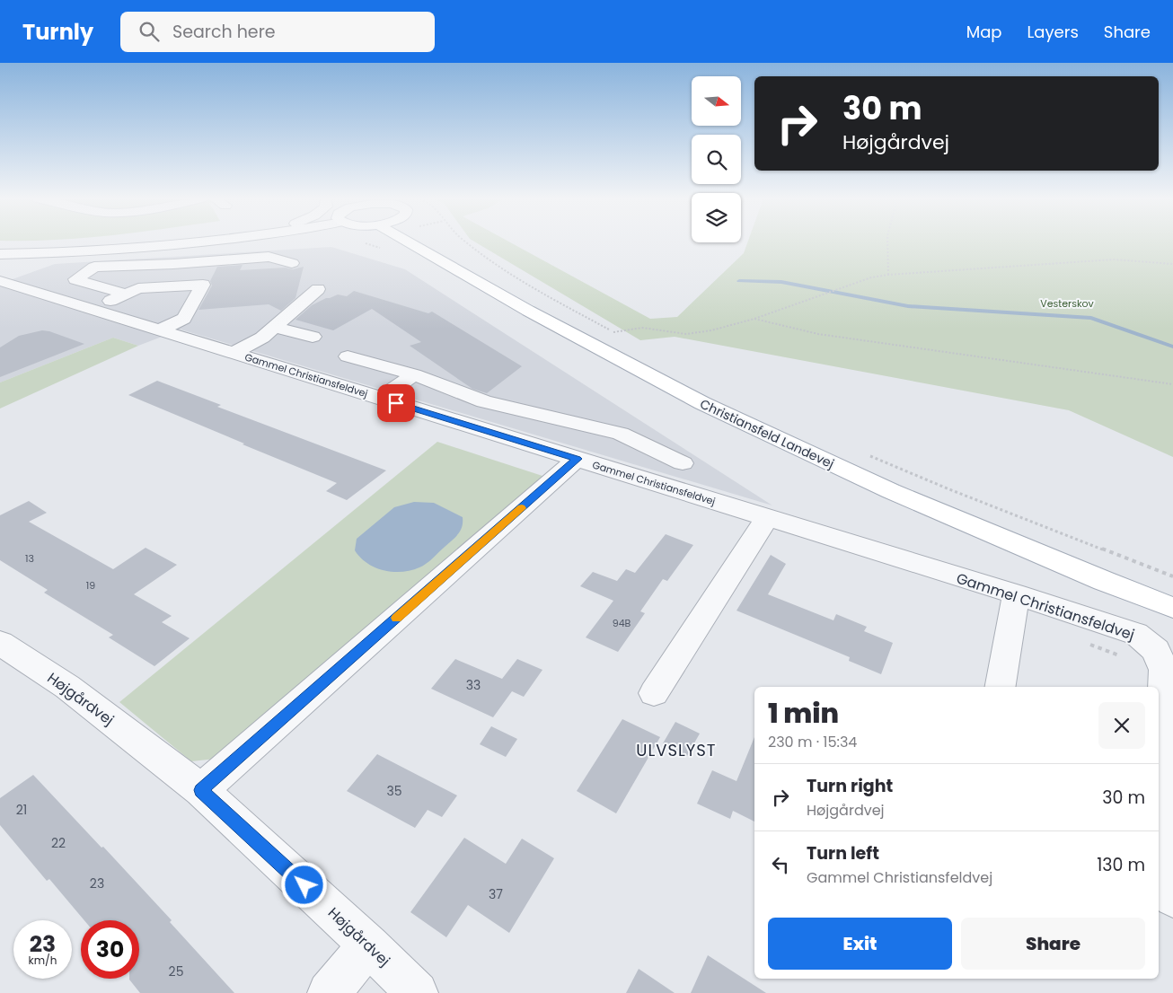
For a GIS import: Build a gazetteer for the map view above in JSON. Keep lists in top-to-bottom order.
{
  "streets": {
    "main road": ["Christiansfeld Landevej"],
    "street": ["Gammel Christiansfeldvej", "Højgårdvej"]
  },
  "districts": ["ULVSLYST"],
  "parks": ["Vesterskov"],
  "house_numbers": [
    "13",
    "19",
    "94B",
    "33",
    "35",
    "21",
    "22",
    "23",
    "37",
    "25"
  ],
  "north": "right",
  "page": {
    "header": "Turnly",
    "search": "Search here",
    "nav": ["Map", "Layers", "Share"],
    "turn": ["30 m", "Højgårdvej"],
    "heading": ["1 min", "230 m · 15:34"],
    "list": [
      {
        "name": "Turn right",
        "note": "Højgårdvej",
        "value": "30 m"
      },
      {
        "name": "Turn left",
        "note": "Gammel Christiansfeldvej",
        "value": "130 m"
      }
    ],
    "buttons": ["Exit", "Share"],
    "speed": "23 km/h",
    "limit": "30"
  }
}
